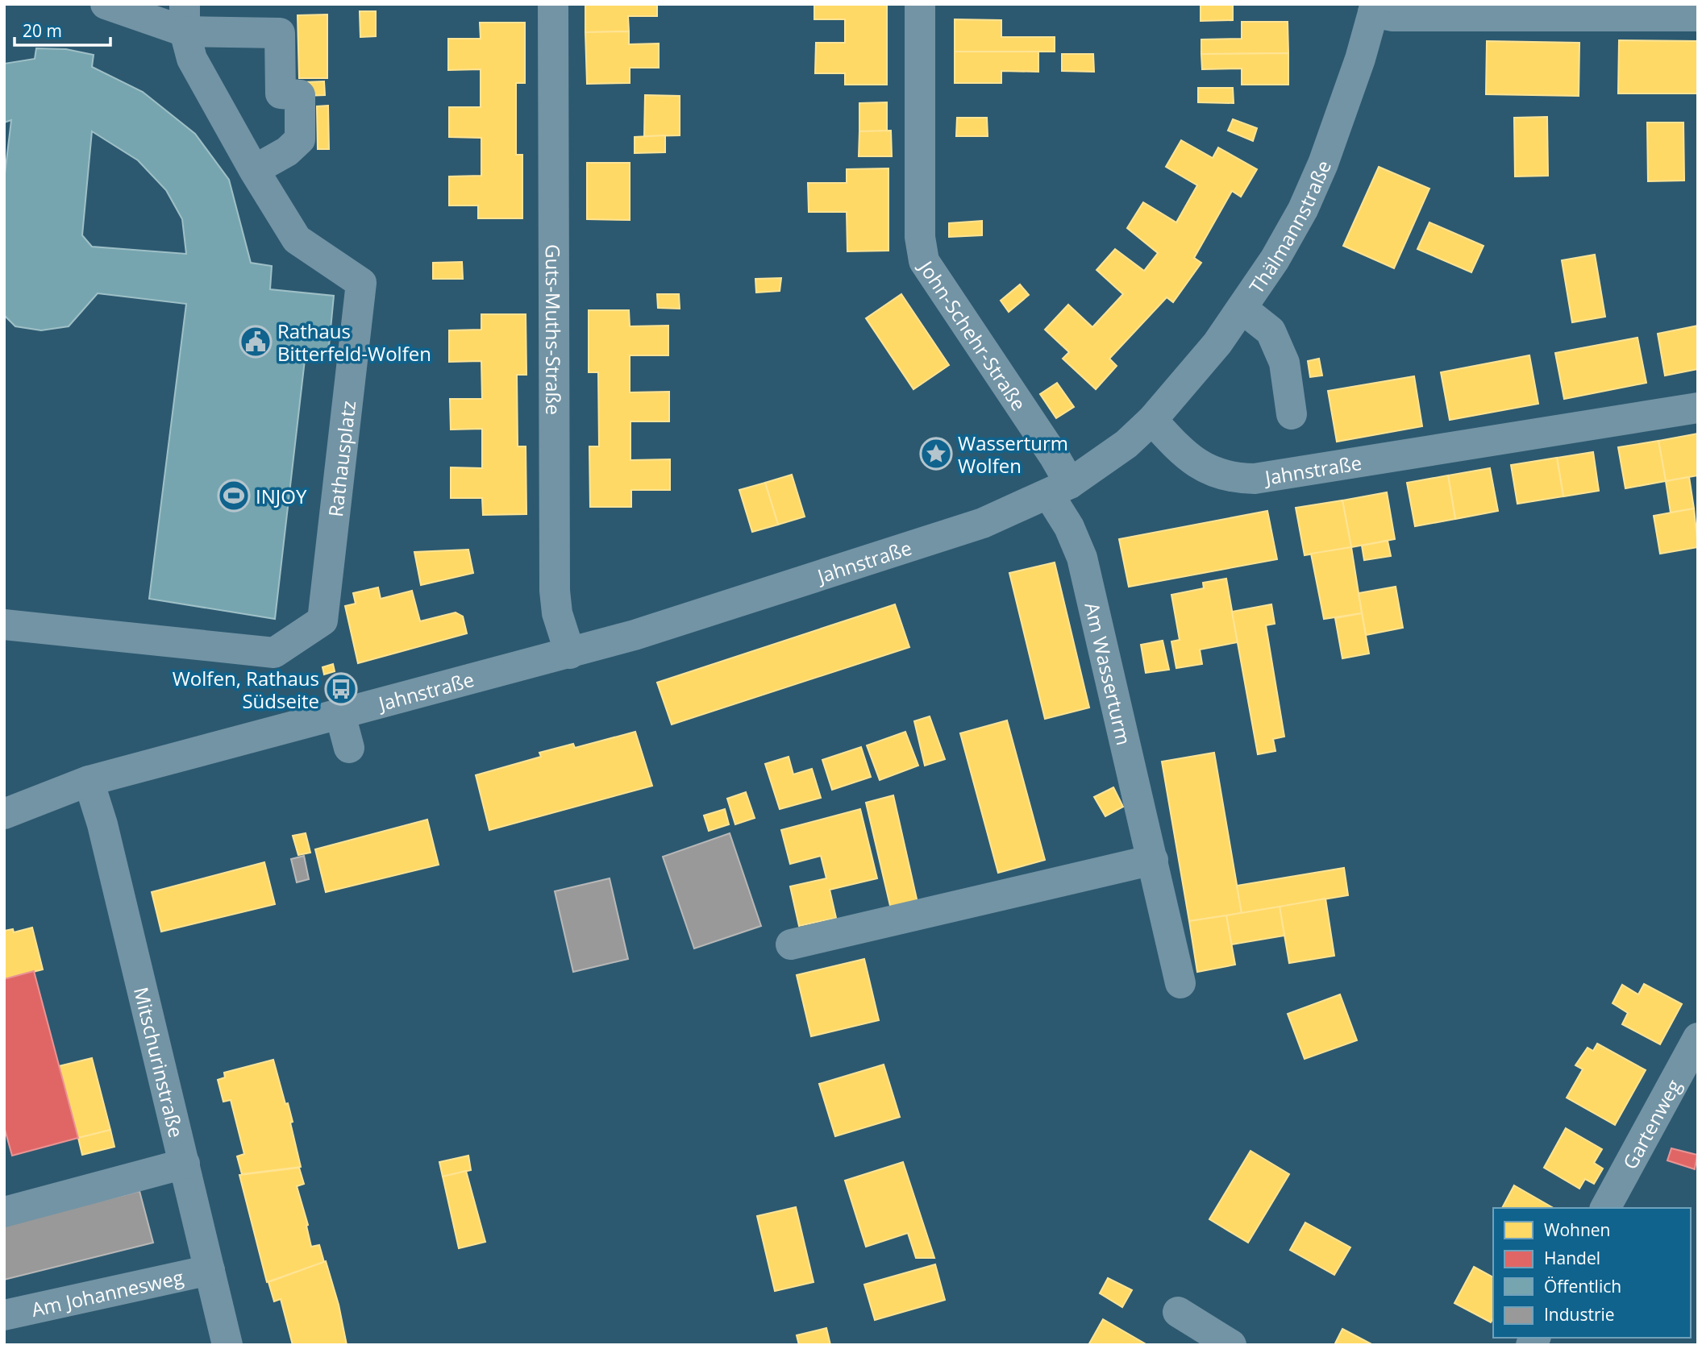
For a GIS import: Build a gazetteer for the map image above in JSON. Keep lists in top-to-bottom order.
{
  "streets": {
    "street": [
      "Thälmannstraße",
      "Guts-Muths-Straße",
      "John-Schehr-Straße",
      "Rathausplatz",
      "Jahnstraße",
      "Am Wasserturm",
      "Mitschurinstraße",
      "Gartenweg",
      "Am Johannesweg"
    ]
  },
  "crossings": [
    ["Thälmannstraße", "Jahnstraße"],
    ["Guts-Muths-Straße", "Jahnstraße"],
    ["John-Schehr-Straße", "Jahnstraße"],
    ["John-Schehr-Straße", "Am Wasserturm"],
    ["Jahnstraße", "Am Wasserturm"],
    ["Jahnstraße", "Mitschurinstraße"],
    ["Mitschurinstraße", "Am Johannesweg"]
  ],
  "places": {
    "public building": ["Rathaus Bitterfeld-Wolfen"],
    "place": ["Wasserturm Wolfen"],
    "sports": ["INJOY"],
    "bus stop": ["Wolfen, Rathaus Südseite"]
  },
  "legend": [
    "Wohnen",
    "Handel",
    "Öffentlich",
    "Industrie"
  ],
  "scale_bar": "20 m"
}
